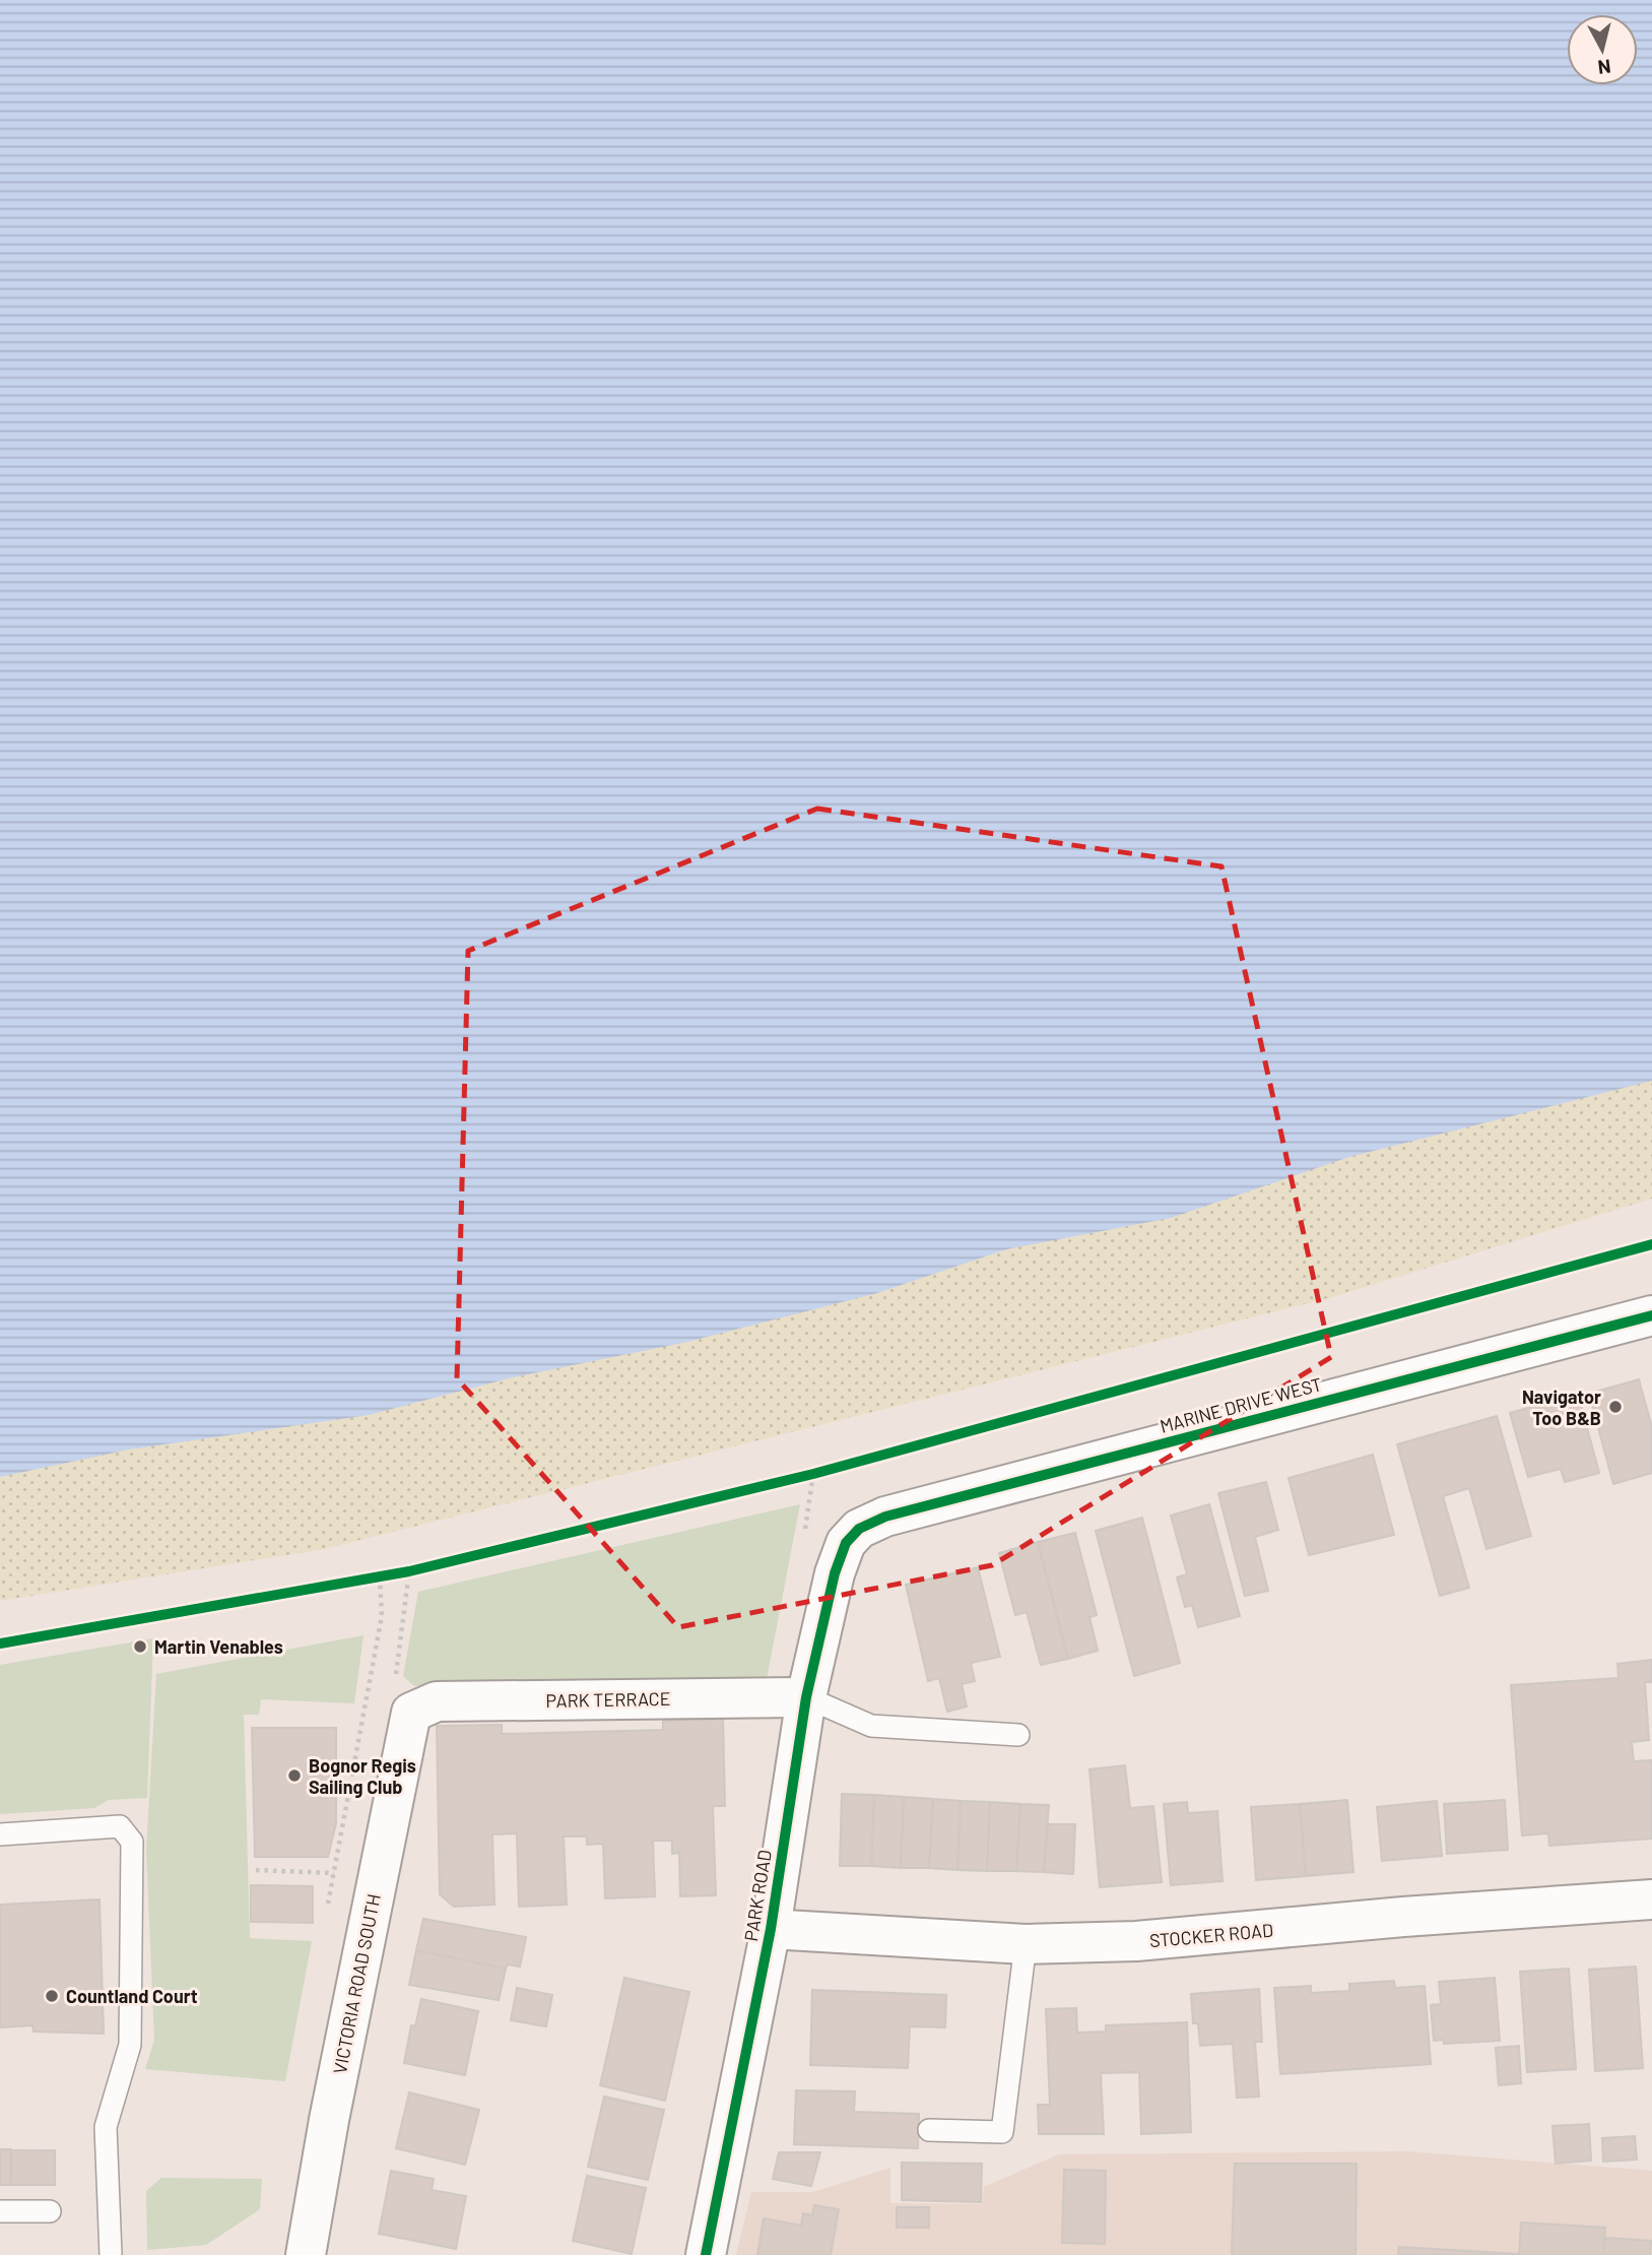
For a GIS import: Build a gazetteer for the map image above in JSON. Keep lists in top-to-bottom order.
{
  "streets": {
    "street": [
      "MARINE DRIVE WEST",
      "PARK TERRACE",
      "PARK ROAD",
      "STOCKER ROAD",
      "VICTORIA ROAD SOUTH"
    ]
  },
  "crossings": [
    ["MARINE DRIVE WEST", "PARK ROAD"],
    ["PARK TERRACE", "PARK ROAD"],
    ["PARK TERRACE", "VICTORIA ROAD SOUTH"],
    ["PARK ROAD", "STOCKER ROAD"]
  ],
  "places": [
    "Navigator Too B&B",
    "Martin Venables",
    "Bognor Regis Sailing Club",
    "Countland Court"
  ],
  "north": "bottom"
}
